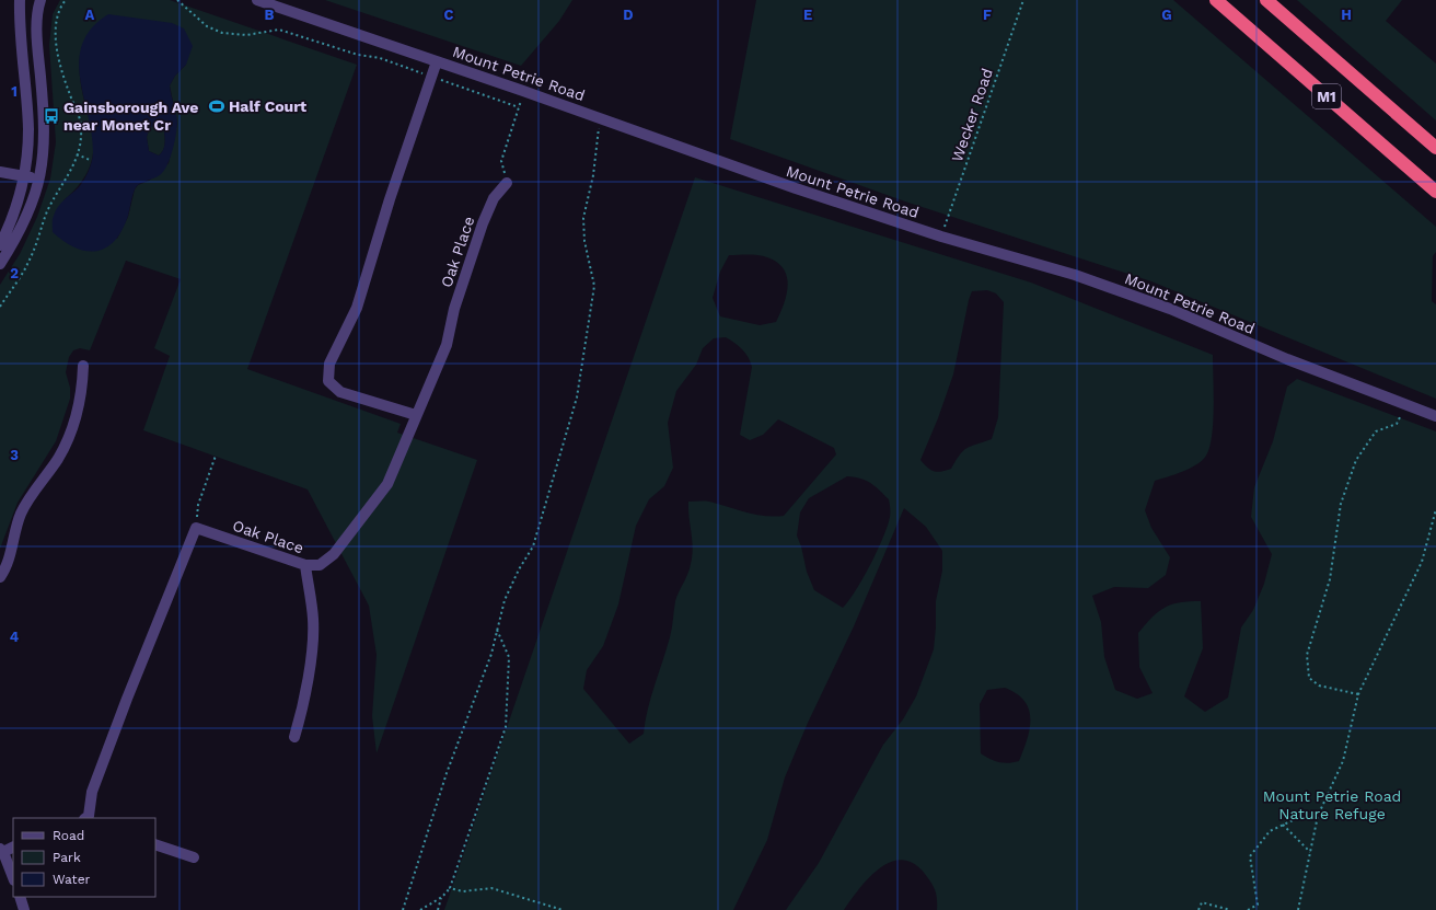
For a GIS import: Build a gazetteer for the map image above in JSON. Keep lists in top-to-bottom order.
{
  "streets": {
    "highway": ["M1"],
    "street": ["Mount Petrie Road", "Oak Place"],
    "path": ["Wecker Road"]
  },
  "crossings": [
    ["Mount Petrie Road", "Wecker Road"]
  ],
  "parks": ["Mount Petrie Road Nature Refuge"],
  "places": {
    "sports": ["Half Court"],
    "bus stop": ["Gainsborough Ave near Monet Cr"]
  },
  "legend": ["Road", "Park", "Water"],
  "grid": {
    "columns": [
      "A",
      "B",
      "C",
      "D",
      "E",
      "F",
      "G",
      "H"
    ],
    "rows": [
      "1",
      "2",
      "3",
      "4"
    ]
  }
}
